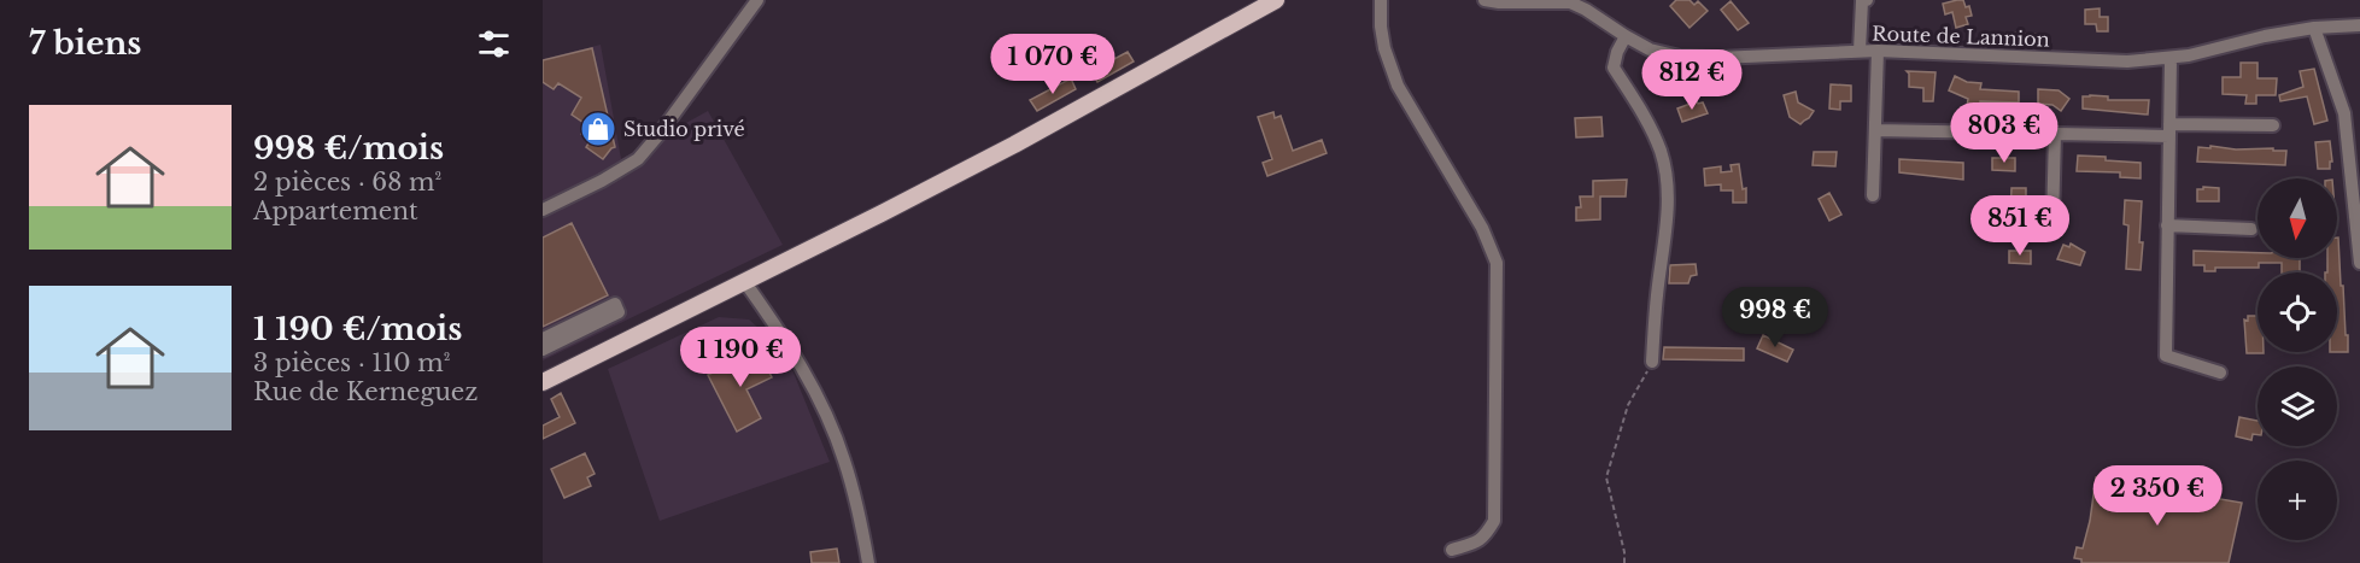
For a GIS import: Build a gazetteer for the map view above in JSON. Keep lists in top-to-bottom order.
{
  "streets": {
    "street": ["Route de Lannion"]
  },
  "places": {
    "shop": ["Studio privé"]
  },
  "north": "bottom",
  "page": {
    "heading": "7 biens",
    "price": [
      "1 070 €",
      "812 €",
      "803 €",
      "851 €",
      "998 €",
      "1 190 €",
      "2 350 €"
    ],
    "list": [
      {
        "name": "998 €/mois",
        "note": "2 pièces · 68 m² · Appartement"
      },
      {
        "name": "1 190 €/mois",
        "note": "3 pièces · 110 m² · Rue de Kerneguez"
      }
    ],
    "map_buttons": "+"
  }
}
